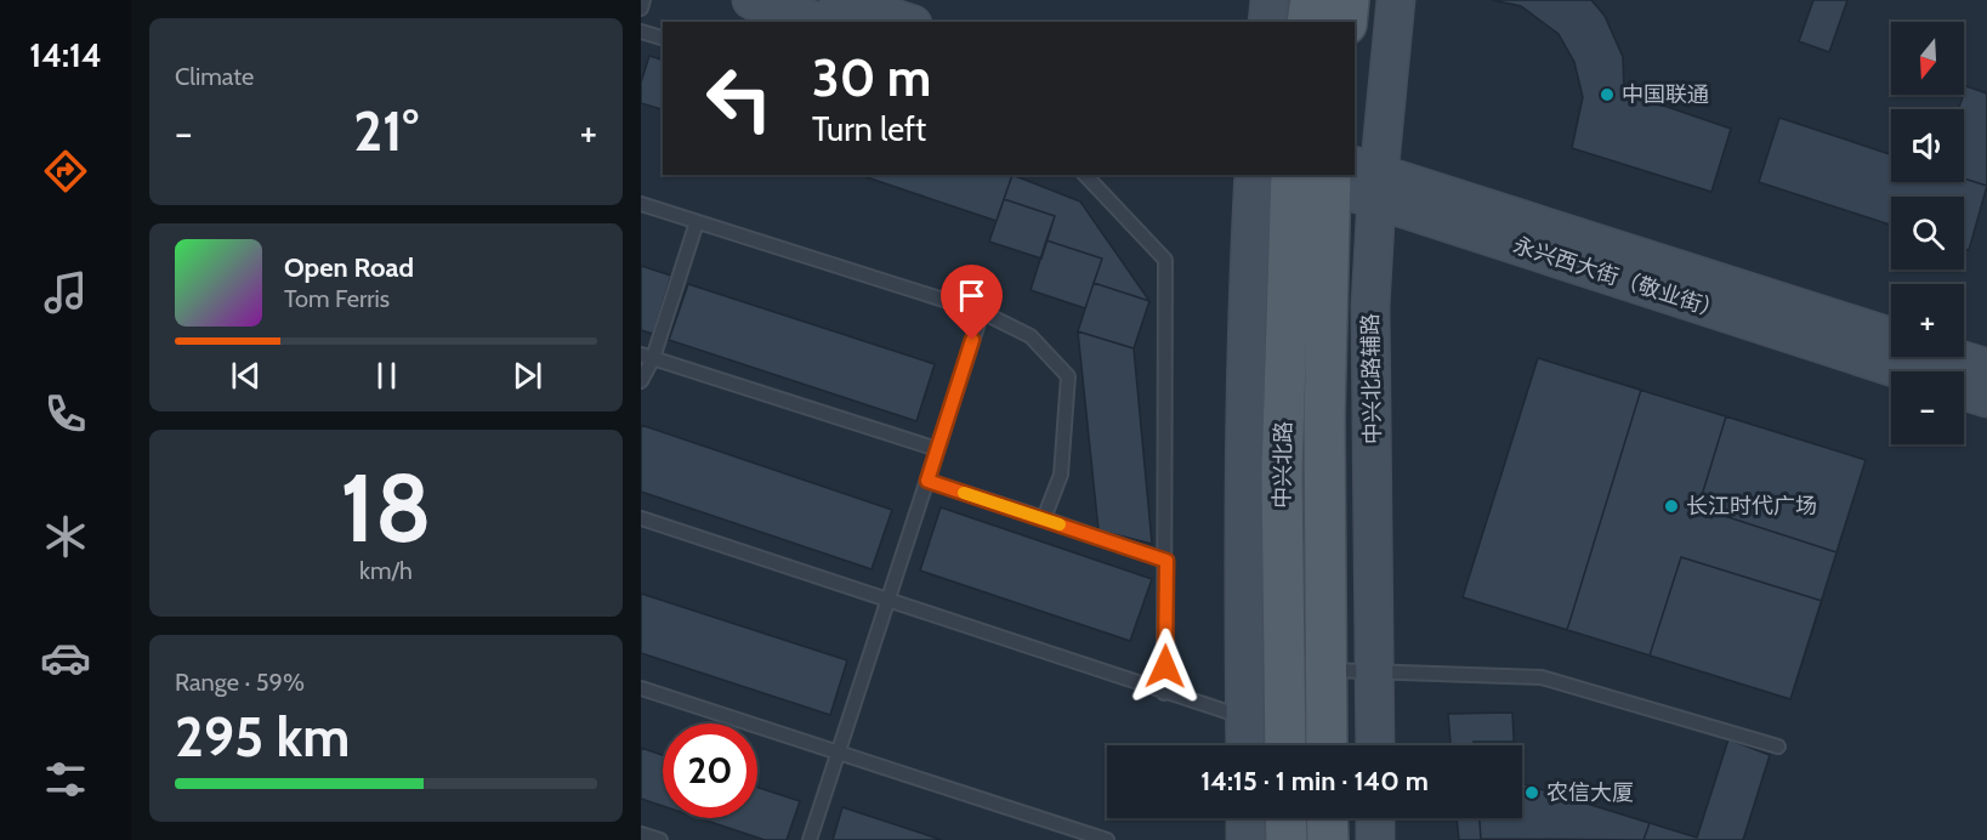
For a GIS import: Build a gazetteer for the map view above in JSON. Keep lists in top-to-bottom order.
{
  "streets": {
    "main road": ["永兴西大街（敬业街）", "中兴北路辅路", "中兴北路"]
  },
  "crossings": [
    ["永兴西大街（敬业街）", "中兴北路辅路"],
    ["永兴西大街（敬业街）", "中兴北路"],
    ["中兴北路辅路", "中兴北路"]
  ],
  "places": ["中国联通", "长江时代广场", "农信大厦"],
  "north": "bottom",
  "page": {
    "tabs": "14:14",
    "tile": [
      "Climate",
      ["18", "km/h"],
      ["Range · 59%", "295 km"]
    ],
    "map_buttons": ["+", "−"],
    "turn": ["30 m", "Turn left"],
    "heat": ["−", "21°", "+"],
    "song": ["Open Road", "Tom Ferris"],
    "limit": "20",
    "trip": "14:15 · 1 min · 140 m"
  }
}
